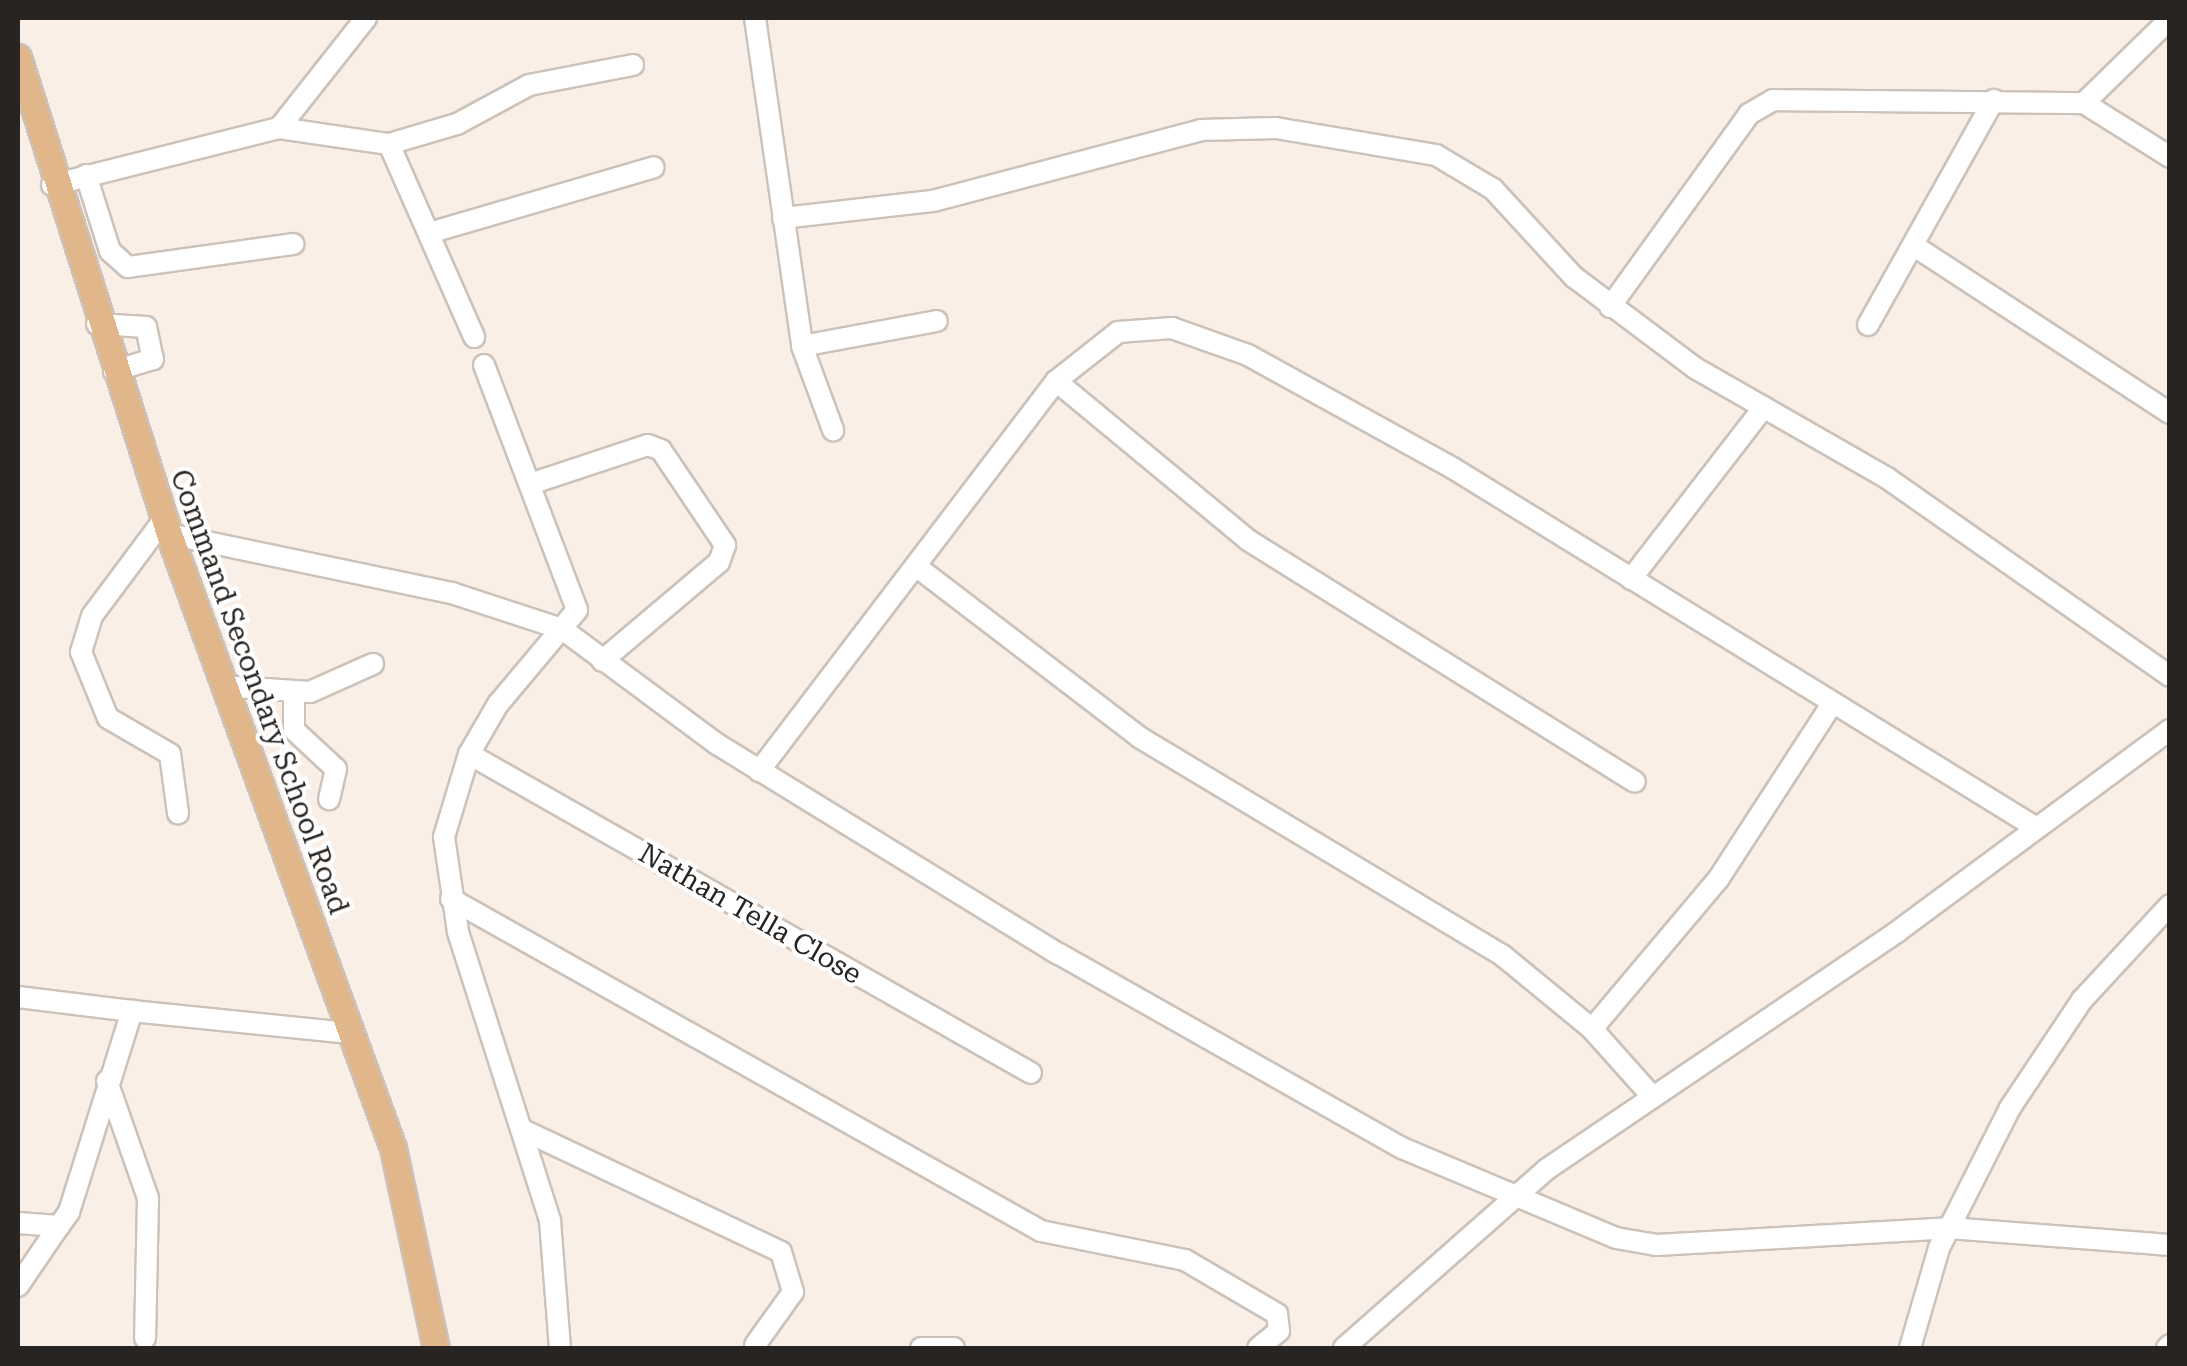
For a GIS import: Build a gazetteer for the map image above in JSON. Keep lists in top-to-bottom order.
{
  "streets": {
    "main road": ["Command Secondary School Road"],
    "street": ["Nathan Tella Close"]
  }
}
